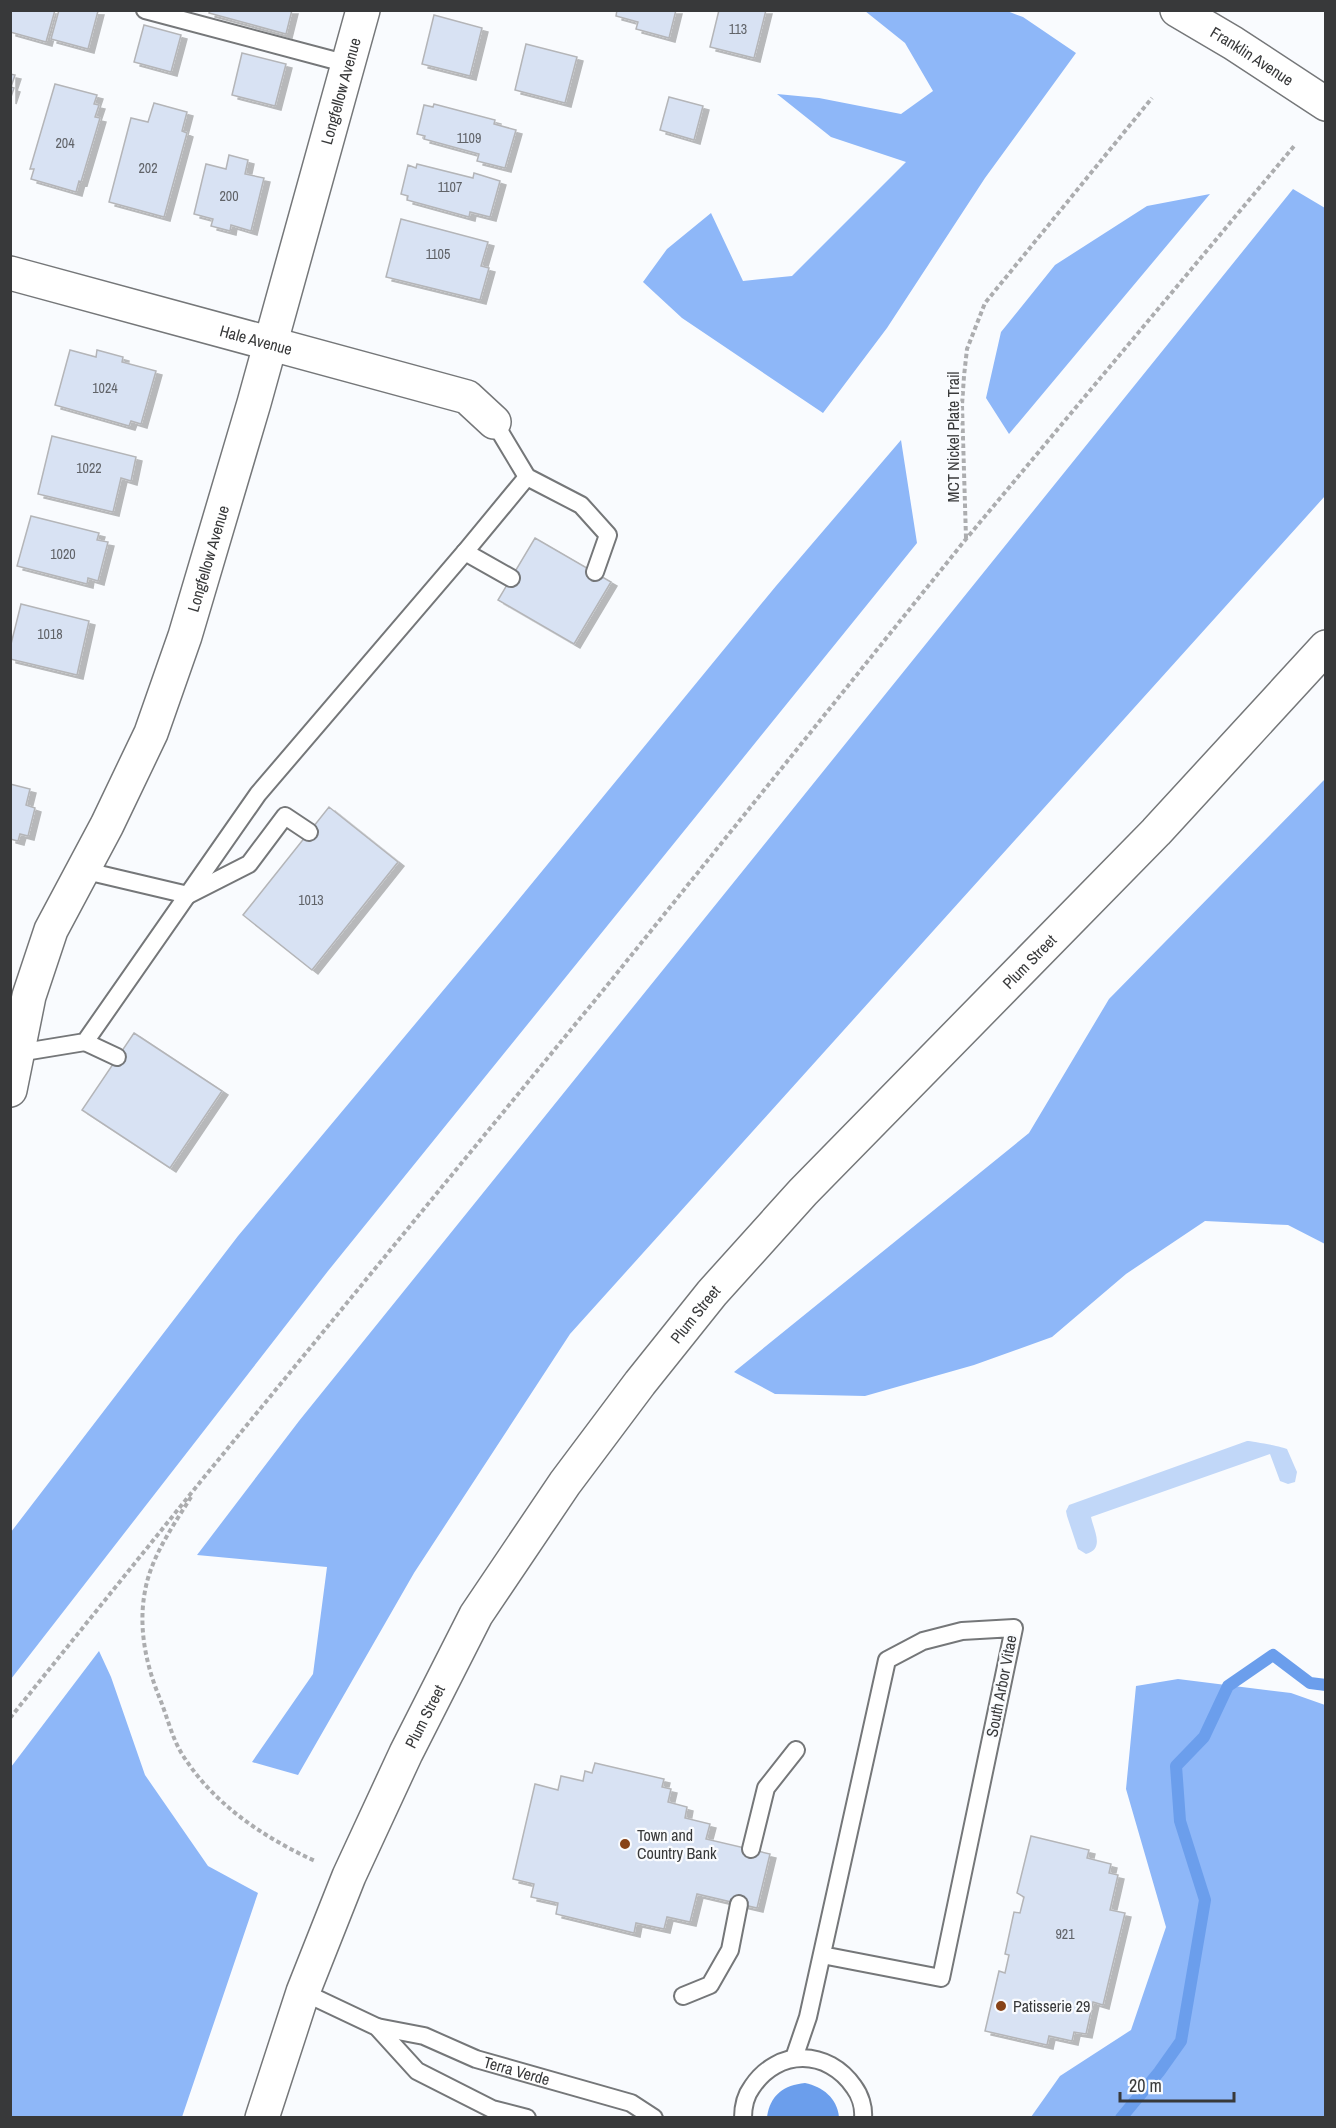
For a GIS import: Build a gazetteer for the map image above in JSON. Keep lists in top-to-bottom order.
{
  "streets": {
    "street": [
      "Franklin Avenue",
      "Longfellow Avenue",
      "Hale Avenue",
      "Plum Street"
    ],
    "lane": ["South Arbor Vitae", "Terra Verde"],
    "path": ["MCT Nickel Plate Trail"]
  },
  "crossings": [
    ["Longfellow Avenue", "Hale Avenue"],
    ["Plum Street", "Terra Verde"]
  ],
  "places": ["Town and Country Bank", "Patisserie 29"],
  "house_numbers": [
    "113",
    "1109",
    "204",
    "202",
    "1107",
    "200",
    "1105",
    "1024",
    "1022",
    "1020",
    "1018",
    "1013",
    "921"
  ],
  "scale_bar": "20 m"
}
